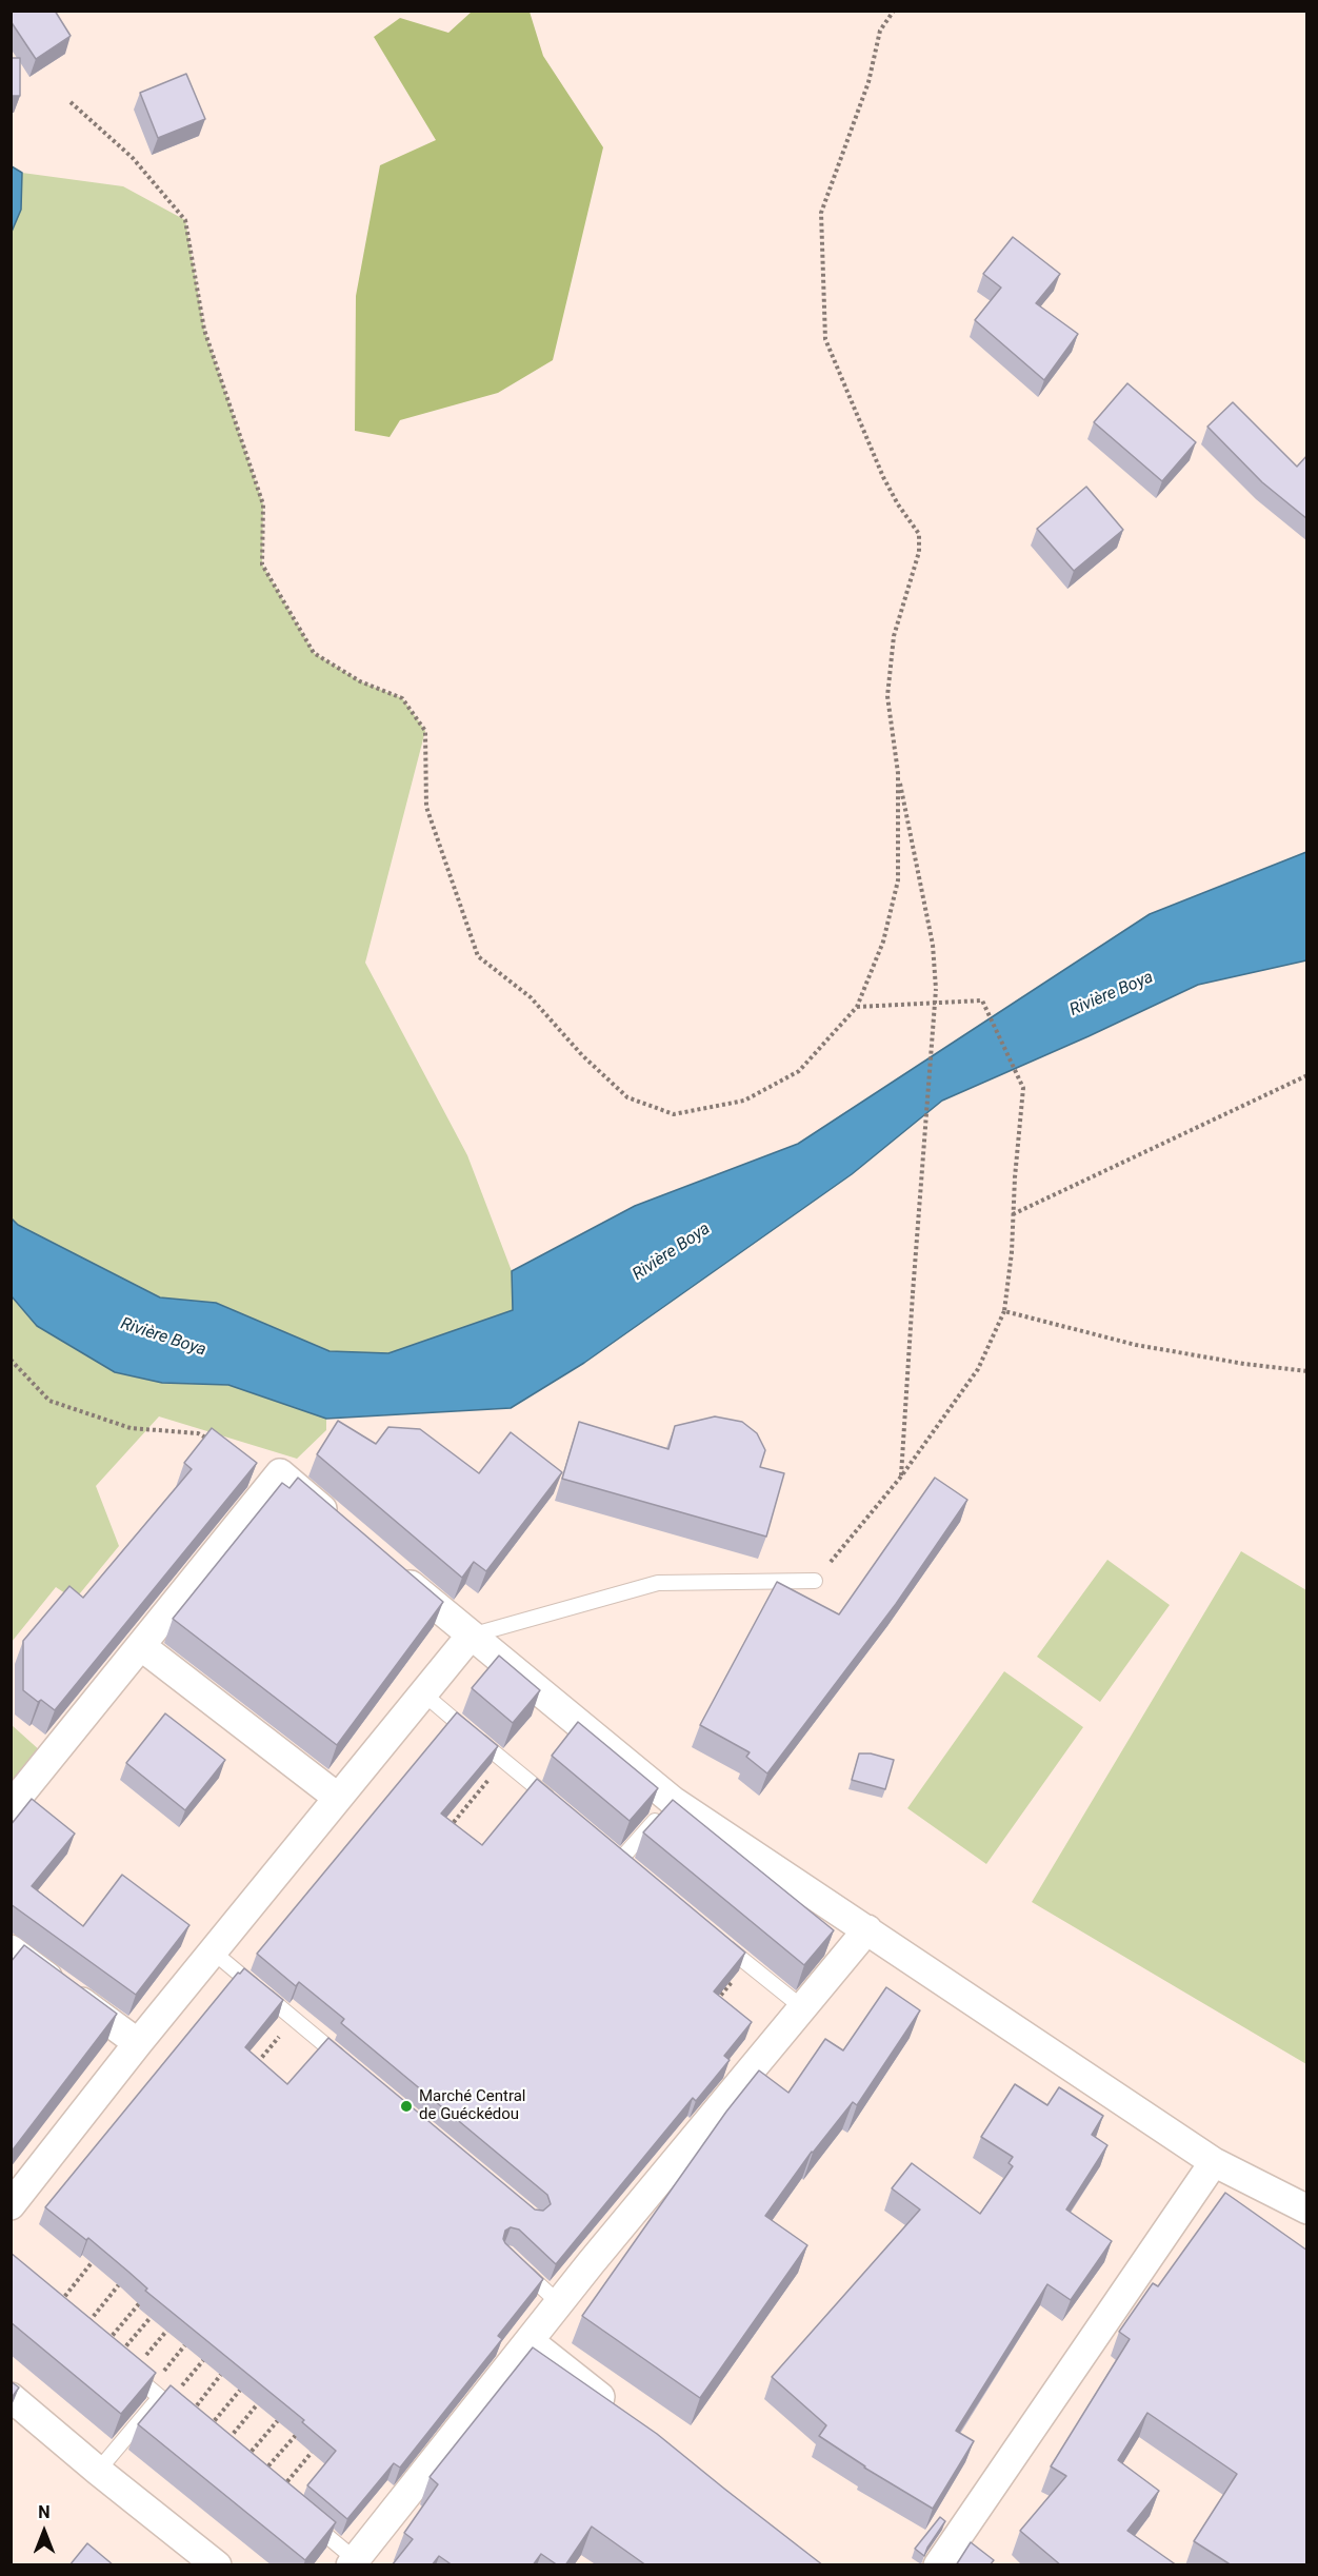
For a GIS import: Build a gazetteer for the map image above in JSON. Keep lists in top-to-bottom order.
{
  "water": ["Rivière Boya"],
  "places": ["Marché Central de Guéckédou"],
  "north": "top"
}
